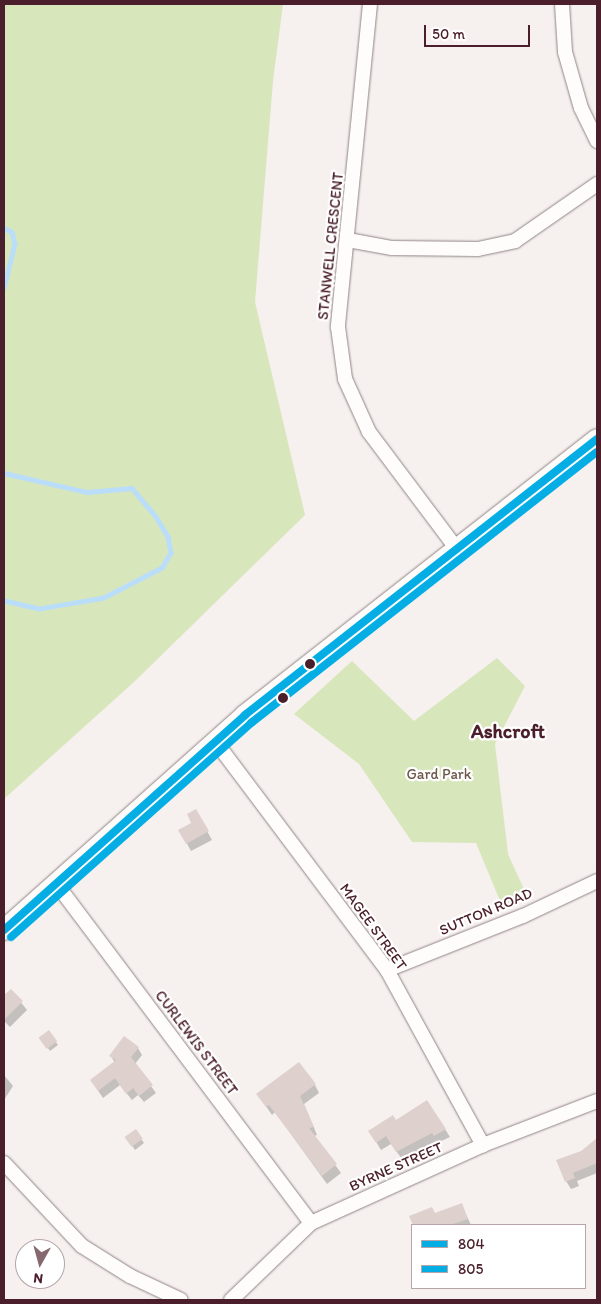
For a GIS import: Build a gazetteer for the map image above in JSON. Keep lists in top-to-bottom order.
{
  "streets": {
    "street": [
      "STANWELL CRESCENT",
      "SUTTON ROAD",
      "MAGEE STREET",
      "CURLEWIS STREET",
      "BYRNE STREET"
    ]
  },
  "crossings": [
    ["SUTTON ROAD", "MAGEE STREET"],
    ["MAGEE STREET", "BYRNE STREET"],
    ["CURLEWIS STREET", "BYRNE STREET"]
  ],
  "districts": ["Ashcroft"],
  "parks": ["Gard Park"],
  "lines": ["transit line 804", "transit line 805"],
  "legend": ["804", "805"],
  "scale_bar": "50 m",
  "north": "bottom"
}
